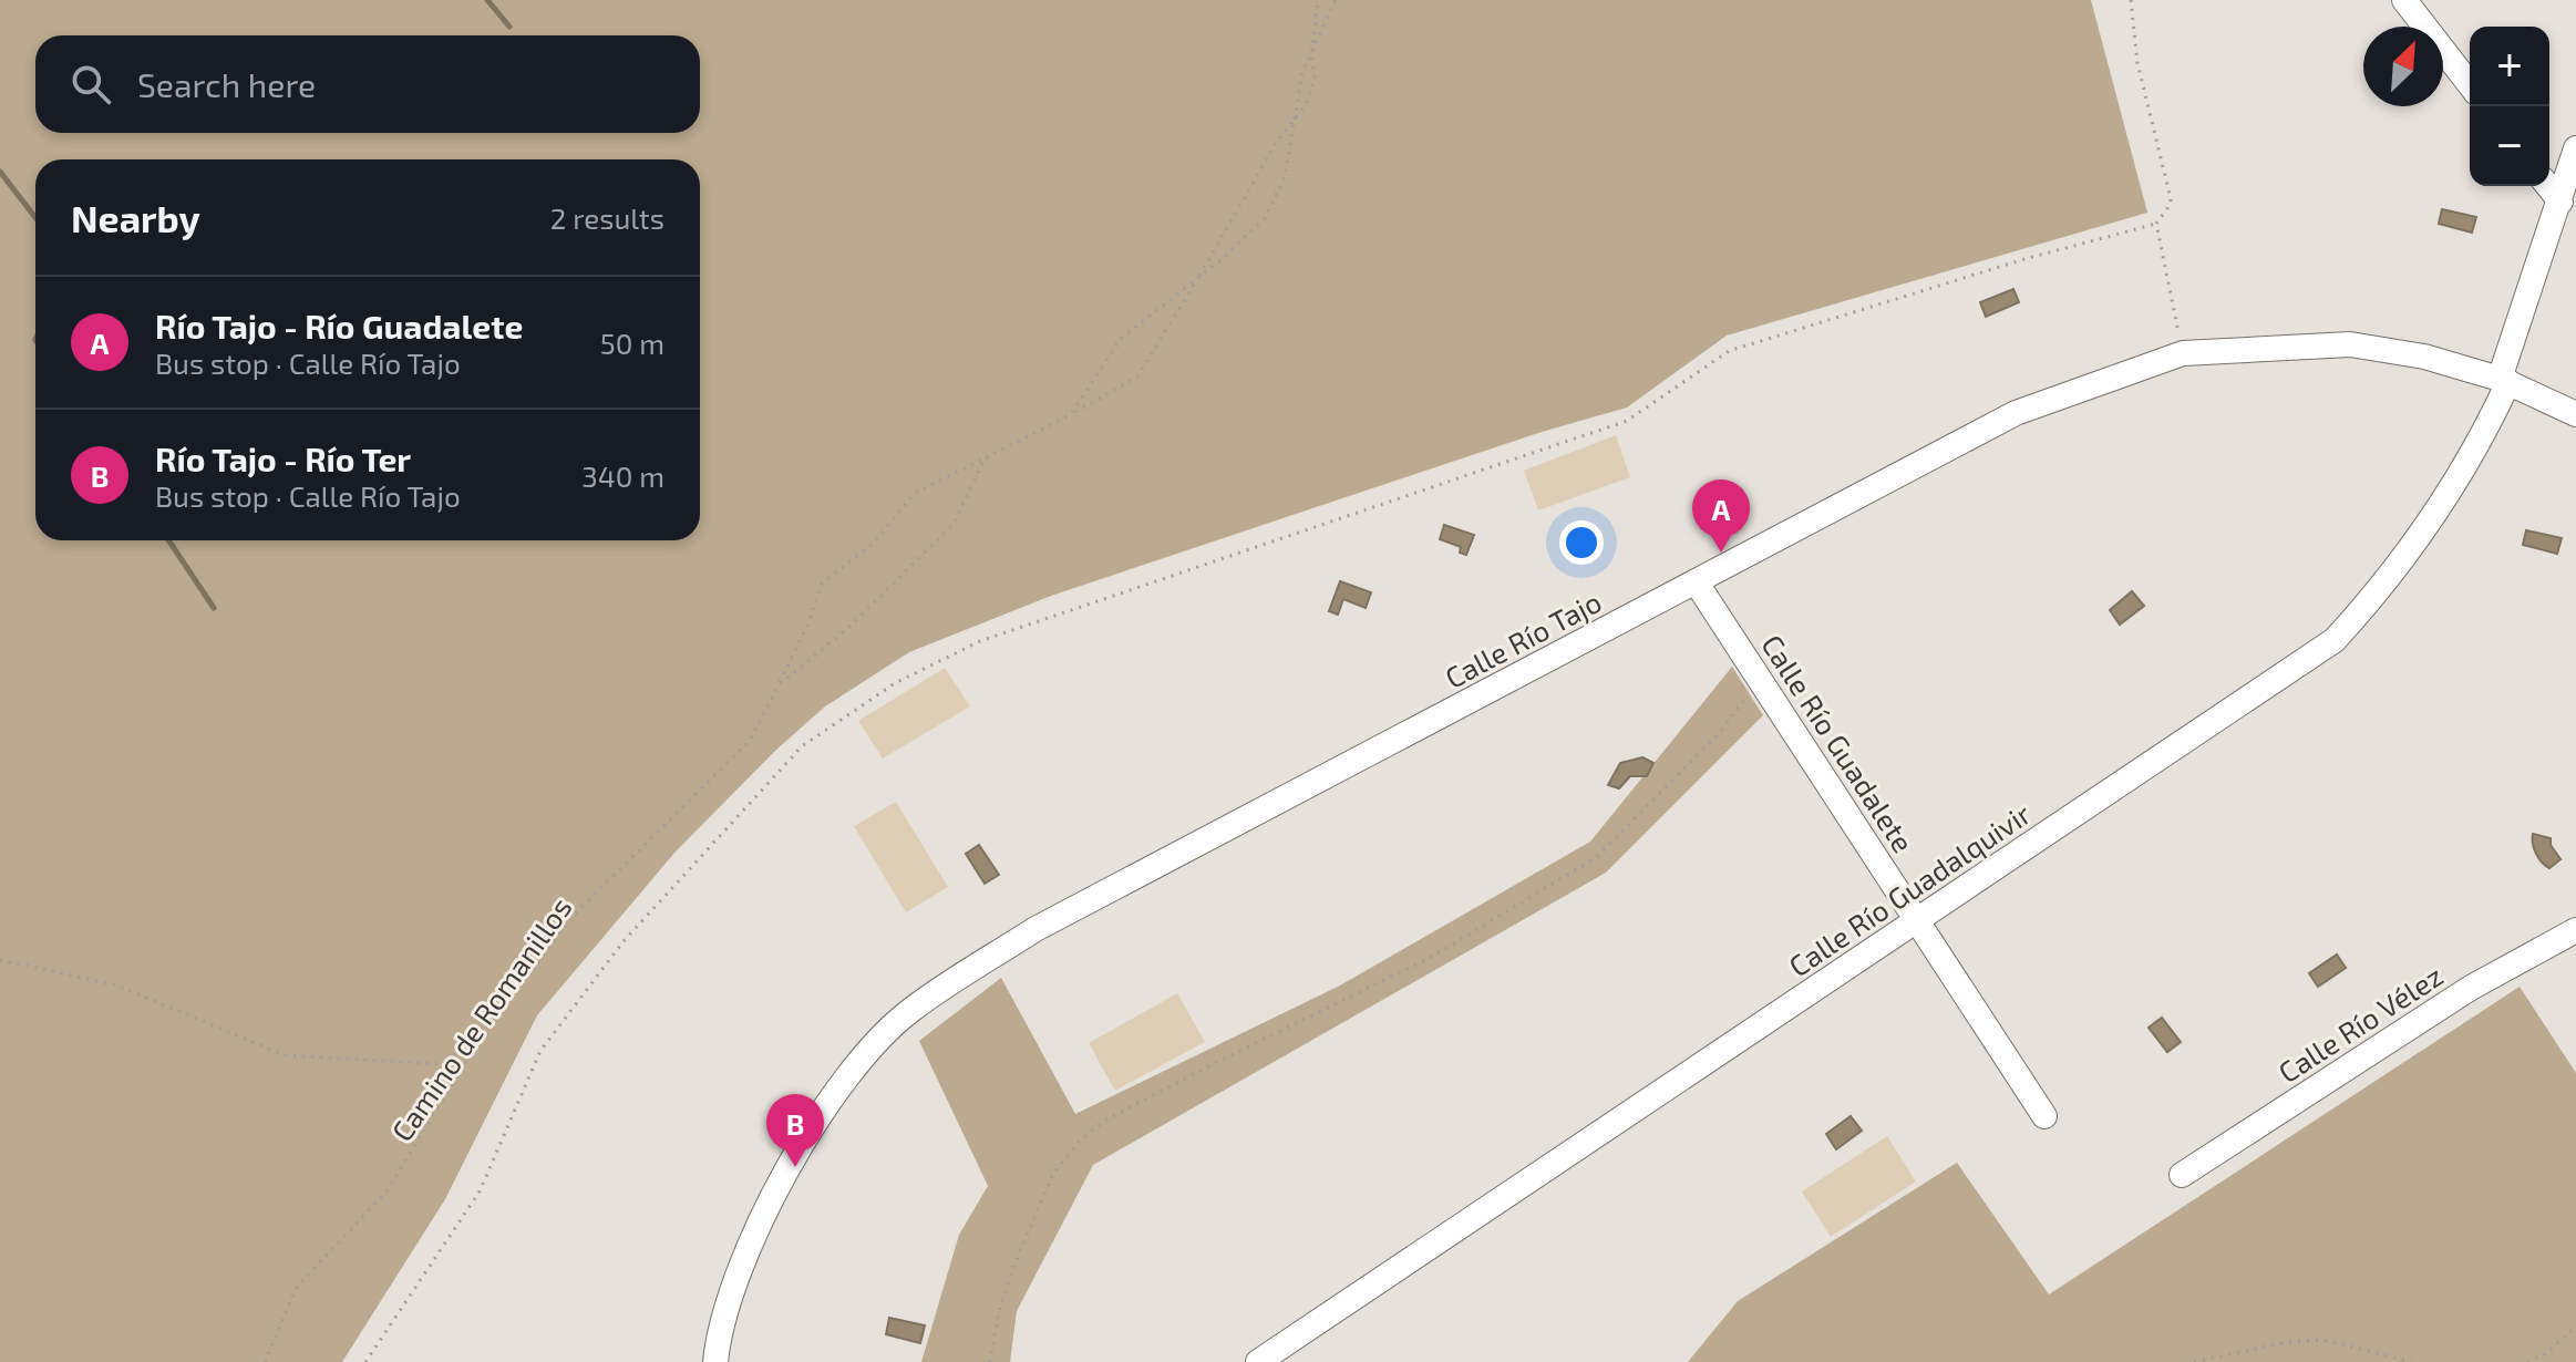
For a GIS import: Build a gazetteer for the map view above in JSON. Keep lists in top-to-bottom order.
{
  "streets": {
    "street": [
      "Calle Río Tajo",
      "Calle Río Guadalete",
      "Calle Río Guadalquivir",
      "Calle Río Vélez"
    ],
    "path": ["Camino de Romanillos"]
  },
  "crossings": [
    ["Calle Río Tajo", "Calle Río Guadalete"],
    ["Calle Río Tajo", "Calle Río Guadalquivir"],
    ["Calle Río Guadalete", "Calle Río Guadalquivir"]
  ],
  "north": "top right",
  "page": {
    "map_buttons": ["+", "−"],
    "search": "Search here",
    "heading": ["Nearby", "2 results"],
    "list": [
      {
        "mark": "A",
        "name": "Río Tajo - Río Guadalete",
        "note": "Bus stop · Calle Río Tajo",
        "value": "50 m"
      },
      {
        "mark": "B",
        "name": "Río Tajo - Río Ter",
        "note": "Bus stop · Calle Río Tajo",
        "value": "340 m"
      }
    ],
    "pins": ["A", "B"]
  }
}
